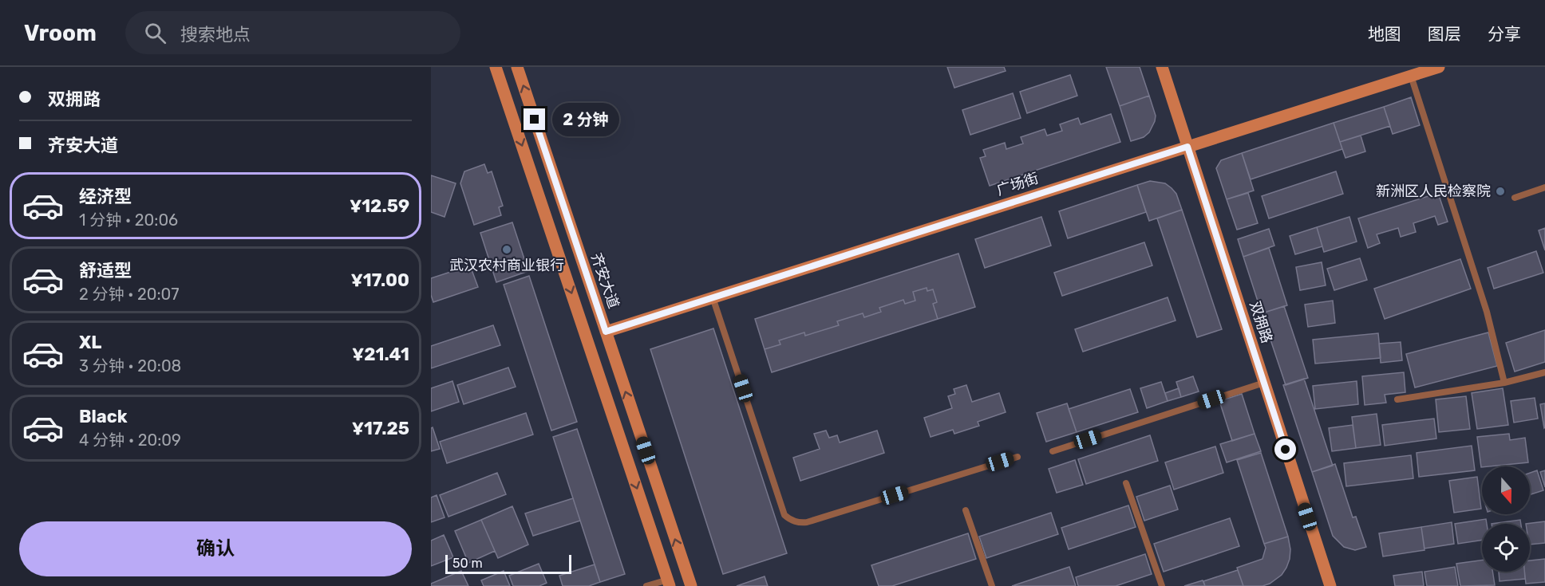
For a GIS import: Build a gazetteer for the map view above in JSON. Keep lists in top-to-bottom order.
{
  "streets": {
    "street": ["广场街", "齐安大道", "双拥路"]
  },
  "crossings": [
    ["广场街", "齐安大道"],
    ["广场街", "双拥路"]
  ],
  "places": ["新洲区人民检察院", "武汉农村商业银行"],
  "scale_bar": "50 m",
  "north": "bottom",
  "page": {
    "header": "Vroom",
    "search": "搜索地点",
    "nav": ["地图", "图层", "分享"],
    "banner": ["双拥路", "齐安大道"],
    "bubble": "2 分钟",
    "list": [
      {
        "name": "经济型",
        "note": "1 分钟 · 20:06",
        "value": "¥12.59"
      },
      {
        "name": "舒适型",
        "note": "2 分钟 · 20:07",
        "value": "¥17.00"
      },
      {
        "name": "XL",
        "note": "3 分钟 · 20:08",
        "value": "¥21.41"
      },
      {
        "name": "Black",
        "note": "4 分钟 · 20:09",
        "value": "¥17.25"
      }
    ],
    "buttons": "确认",
    "scale": "50 m"
  }
}
